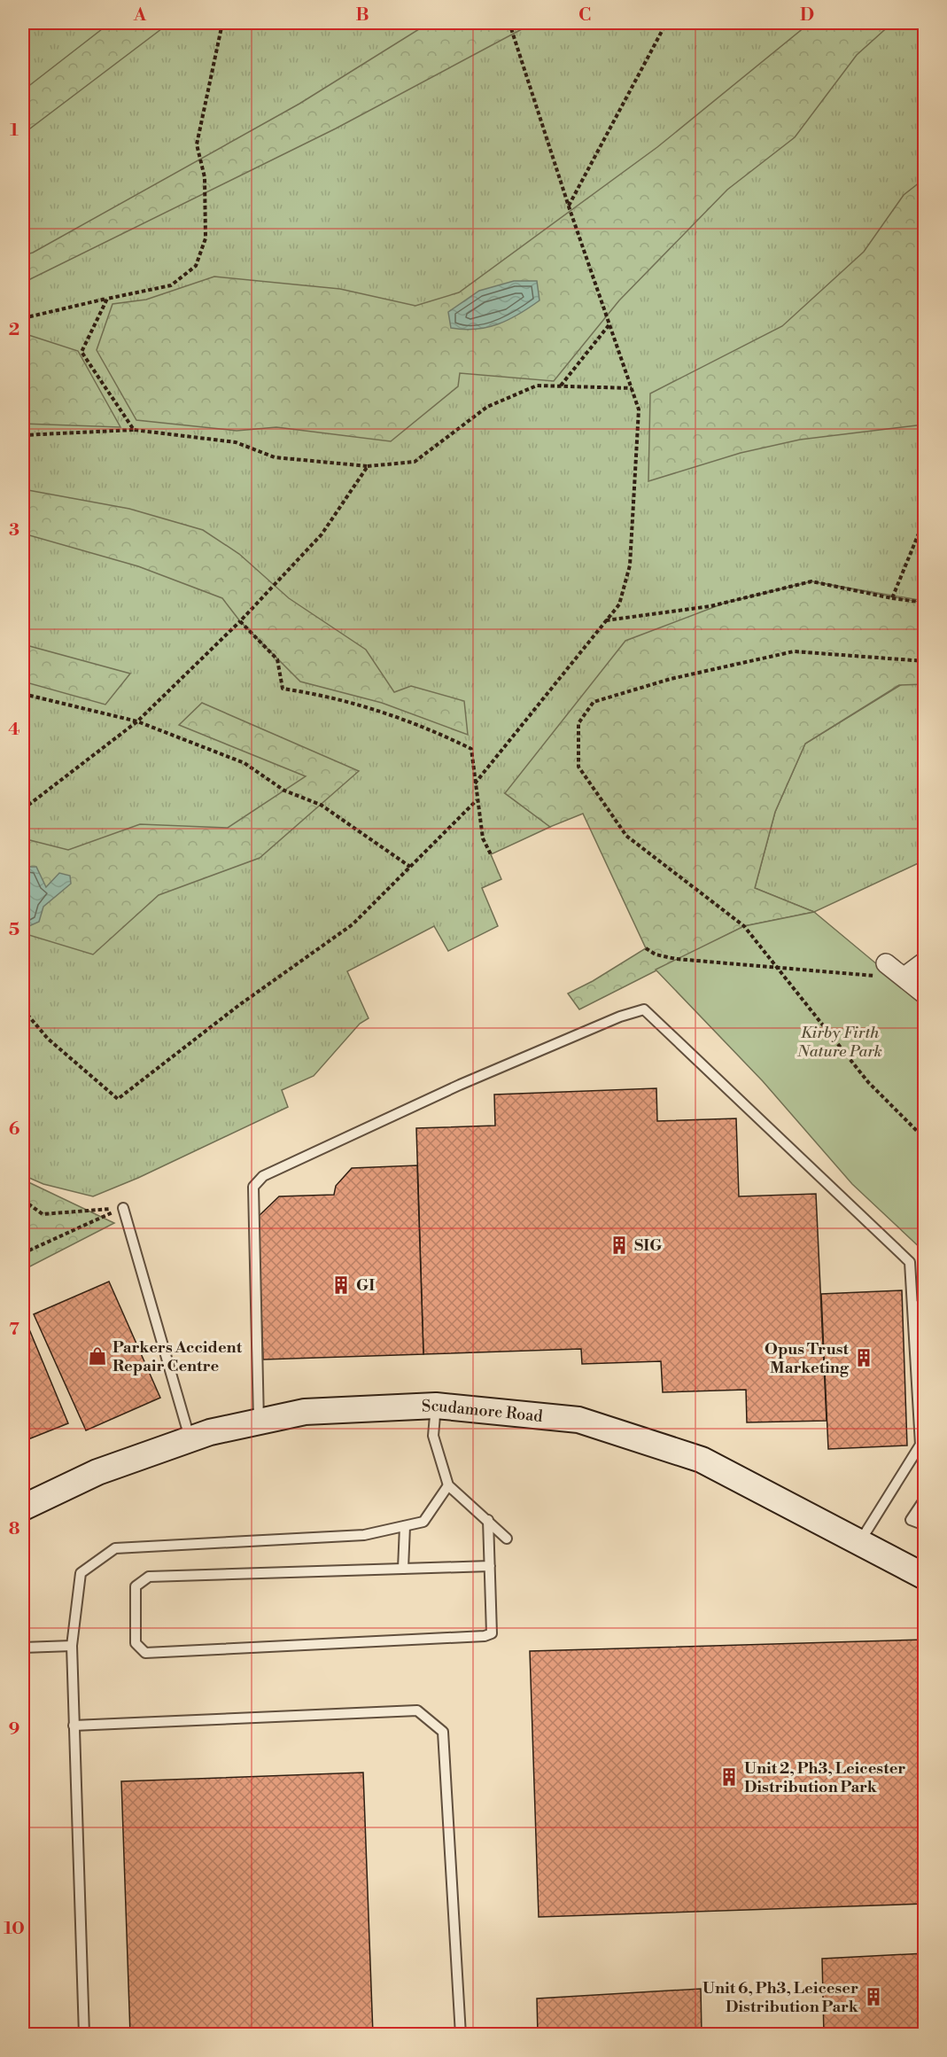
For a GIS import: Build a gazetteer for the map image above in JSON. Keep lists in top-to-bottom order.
{
  "streets": {
    "street": ["Scudamore Road"]
  },
  "parks": ["Kirby Firth Nature Park"],
  "places": {
    "building": [
      "SIG",
      "GI",
      "Opus Trust Marketing",
      "Unit 2, Ph3, Leicester Distribution Park",
      "Unit 6, Ph3, Leiceser Distribution Park"
    ],
    "shop": ["Parkers Accident Repair Centre"]
  },
  "grid": {
    "columns": [
      "A",
      "B",
      "C",
      "D"
    ],
    "rows": [
      "1",
      "2",
      "3",
      "4",
      "5",
      "6",
      "7",
      "8",
      "9",
      "10"
    ]
  }
}
